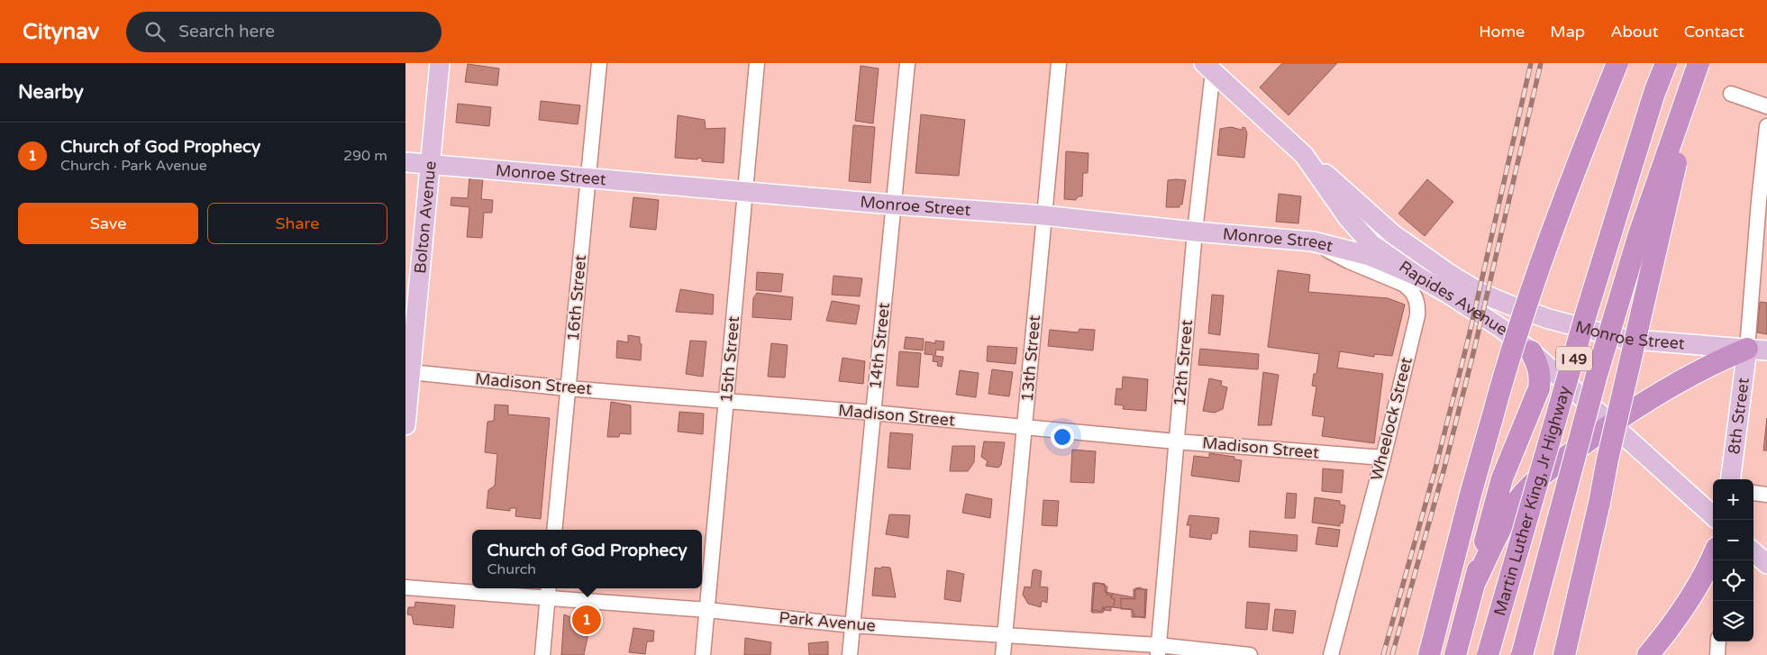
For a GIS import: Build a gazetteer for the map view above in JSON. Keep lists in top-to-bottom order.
{
  "streets": {
    "highway": ["I 49", "Martin Luther King, Jr Highway"],
    "main road": [
      "Monroe Street",
      "Bolton Avenue",
      "Rapides Avenue",
      "8th Street"
    ],
    "street": [
      "16th Street",
      "14th Street",
      "13th Street",
      "15th Street",
      "12th Street",
      "Madison Street",
      "Wheelock Street",
      "Park Avenue"
    ]
  },
  "crossings": [
    ["Monroe Street", "Bolton Avenue"],
    ["Monroe Street", "Rapides Avenue"],
    ["Monroe Street", "16th Street"],
    ["Monroe Street", "14th Street"],
    ["Monroe Street", "13th Street"],
    ["Monroe Street", "15th Street"],
    ["Monroe Street", "12th Street"],
    ["Monroe Street", "8th Street"],
    ["Monroe Street", "Wheelock Street"],
    ["Bolton Avenue", "Madison Street"],
    ["Rapides Avenue", "12th Street"],
    ["16th Street", "Madison Street"],
    ["14th Street", "Madison Street"],
    ["14th Street", "Park Avenue"],
    ["13th Street", "Madison Street"],
    ["13th Street", "Park Avenue"],
    ["15th Street", "Madison Street"],
    ["15th Street", "Park Avenue"],
    ["12th Street", "Madison Street"],
    ["12th Street", "Park Avenue"],
    ["Madison Street", "Wheelock Street"]
  ],
  "page": {
    "header": "Citynav",
    "search": "Search here",
    "nav": [
      "Home",
      "Map",
      "About",
      "Contact"
    ],
    "heading": "Nearby",
    "list": [
      {
        "mark": "1",
        "name": "Church of God Prophecy",
        "note": "Church · Park Avenue",
        "value": "290 m"
      }
    ],
    "buttons": ["Save", "Share"],
    "map_buttons": ["+", "−"],
    "popup": ["Church of God Prophecy", "Church"],
    "pins": "1"
  }
}
